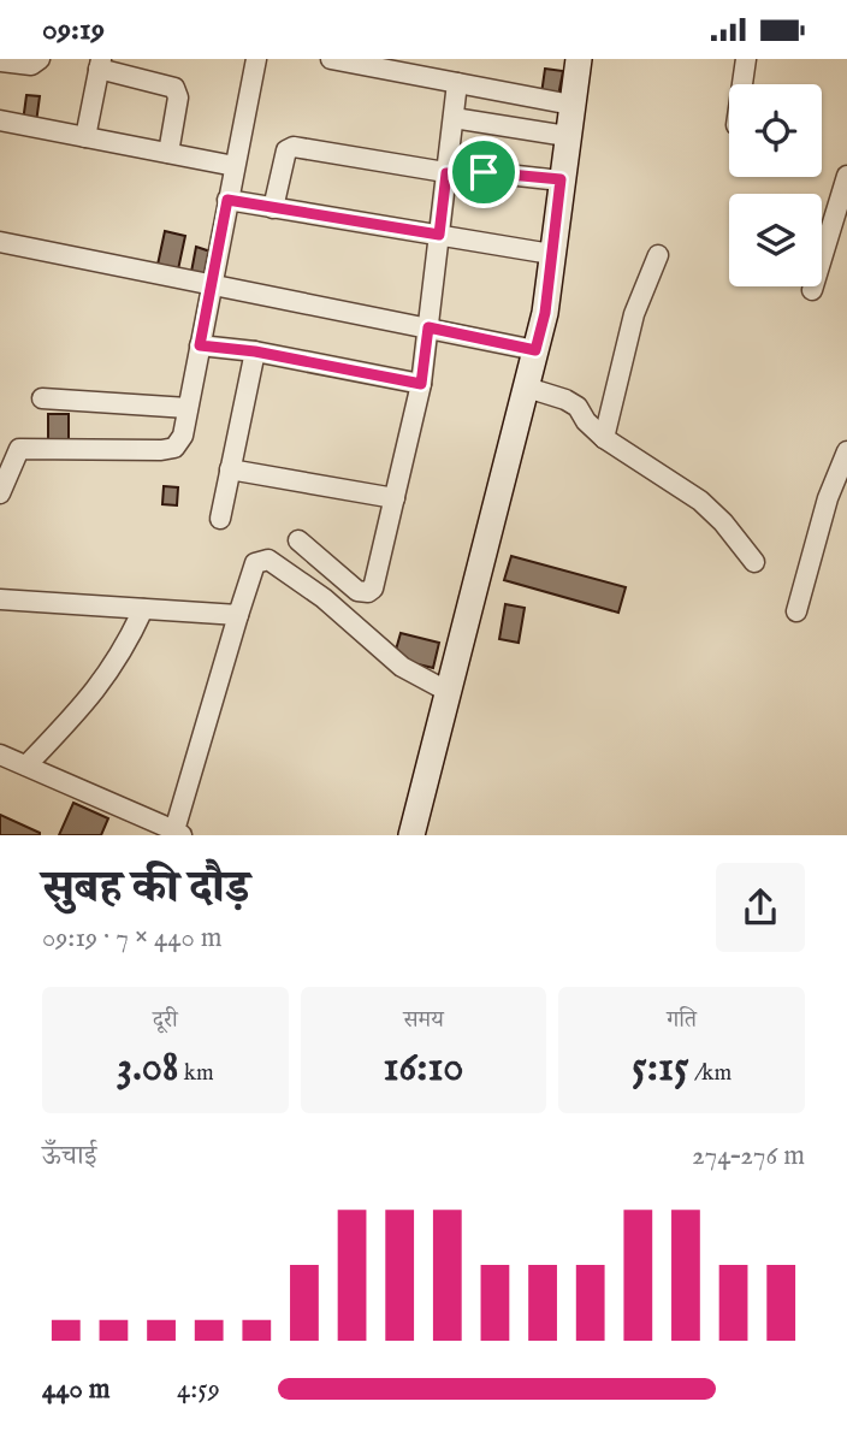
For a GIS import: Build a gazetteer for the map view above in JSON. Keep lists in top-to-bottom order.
{
  "page": {
    "status": "09:19",
    "heading": ["सुबह की दौड़", "09:19 · 7 × 440 m"],
    "stats": [
      ["दूरी", "3.08 km"],
      ["समय", "16:10"],
      ["गति", "5:15 /km"]
    ],
    "chart": ["ऊँचाई", "274–276 m"],
    "list": [
      {
        "name": "440 m",
        "note": "4:59"
      }
    ]
  }
}
